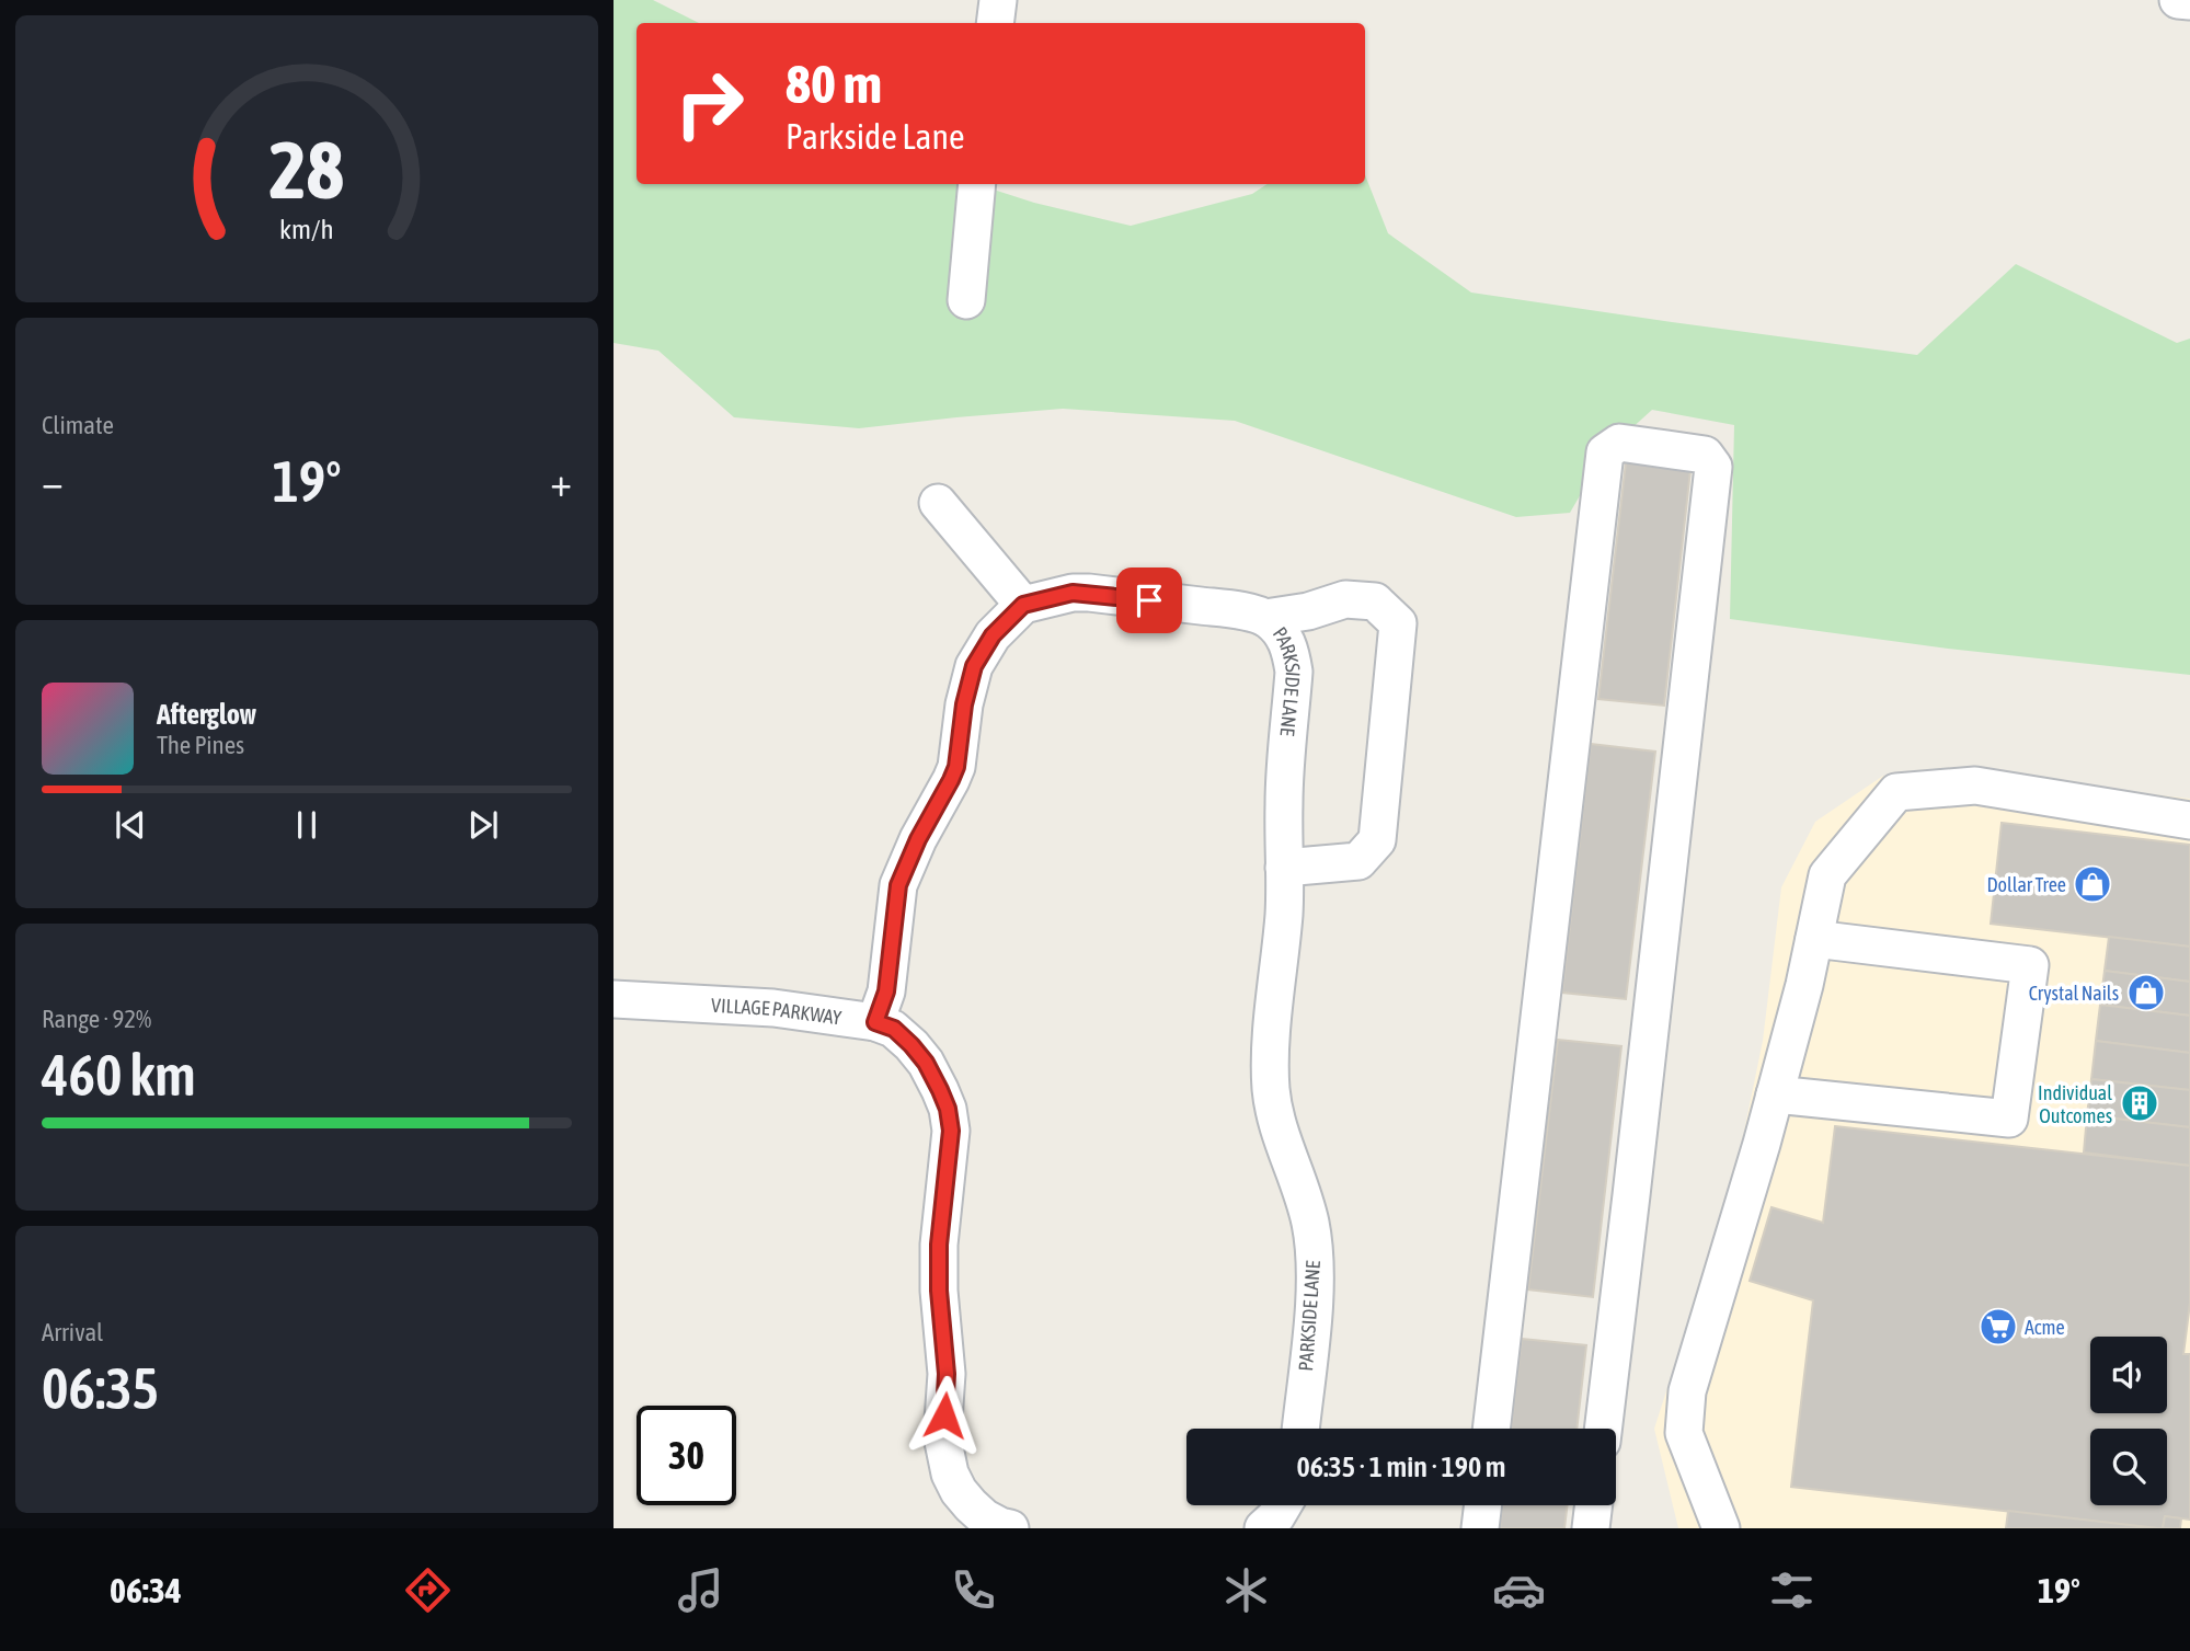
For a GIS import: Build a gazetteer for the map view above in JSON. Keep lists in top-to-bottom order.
{
  "streets": {
    "street": ["PARKSIDE LANE", "VILLAGE PARKWAY"]
  },
  "places": {
    "shop": ["Dollar Tree", "Crystal Nails"],
    "building": ["Individual Outcomes"],
    "supermarket": ["Acme"]
  },
  "page": {
    "turn": ["80 m", "Parkside Lane"],
    "tile": [
      "Climate",
      ["Range · 92%", "460 km"],
      ["Arrival", "06:35"]
    ],
    "heat": ["−", "19°", "+"],
    "song": ["Afterglow", "The Pines"],
    "limit": "30",
    "trip": "06:35 · 1 min · 190 m",
    "tabs": ["06:34", "19°"],
    "gauge": ["28", "km/h"]
  }
}
